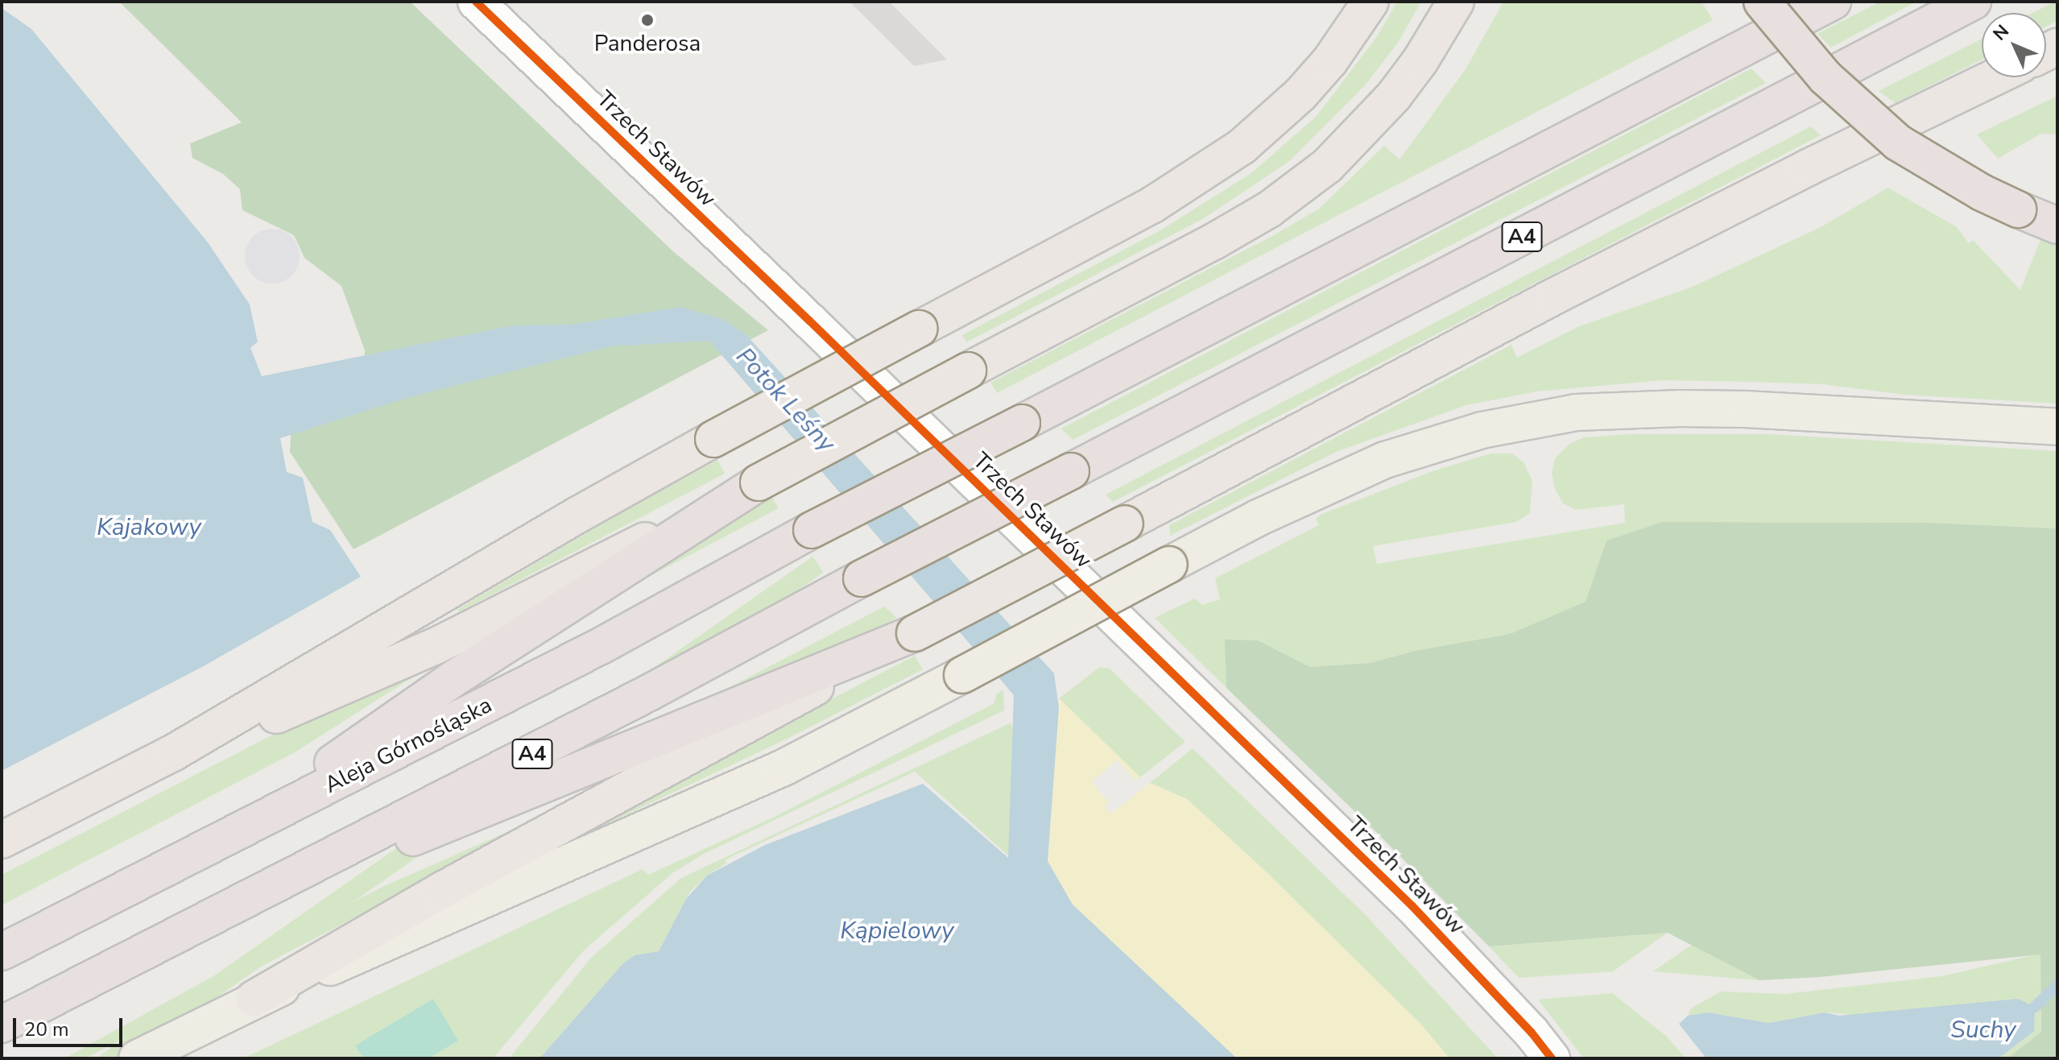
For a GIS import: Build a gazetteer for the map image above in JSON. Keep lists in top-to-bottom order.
{
  "streets": {
    "highway": ["A4", "Aleja Górnośląska"],
    "street": ["Trzech Stawów"]
  },
  "water": [
    "Potok Leśny",
    "Kajakowy",
    "Kąpielowy",
    "Suchy"
  ],
  "places": ["Panderosa"],
  "scale_bar": "20 m",
  "north": "top left"
}
